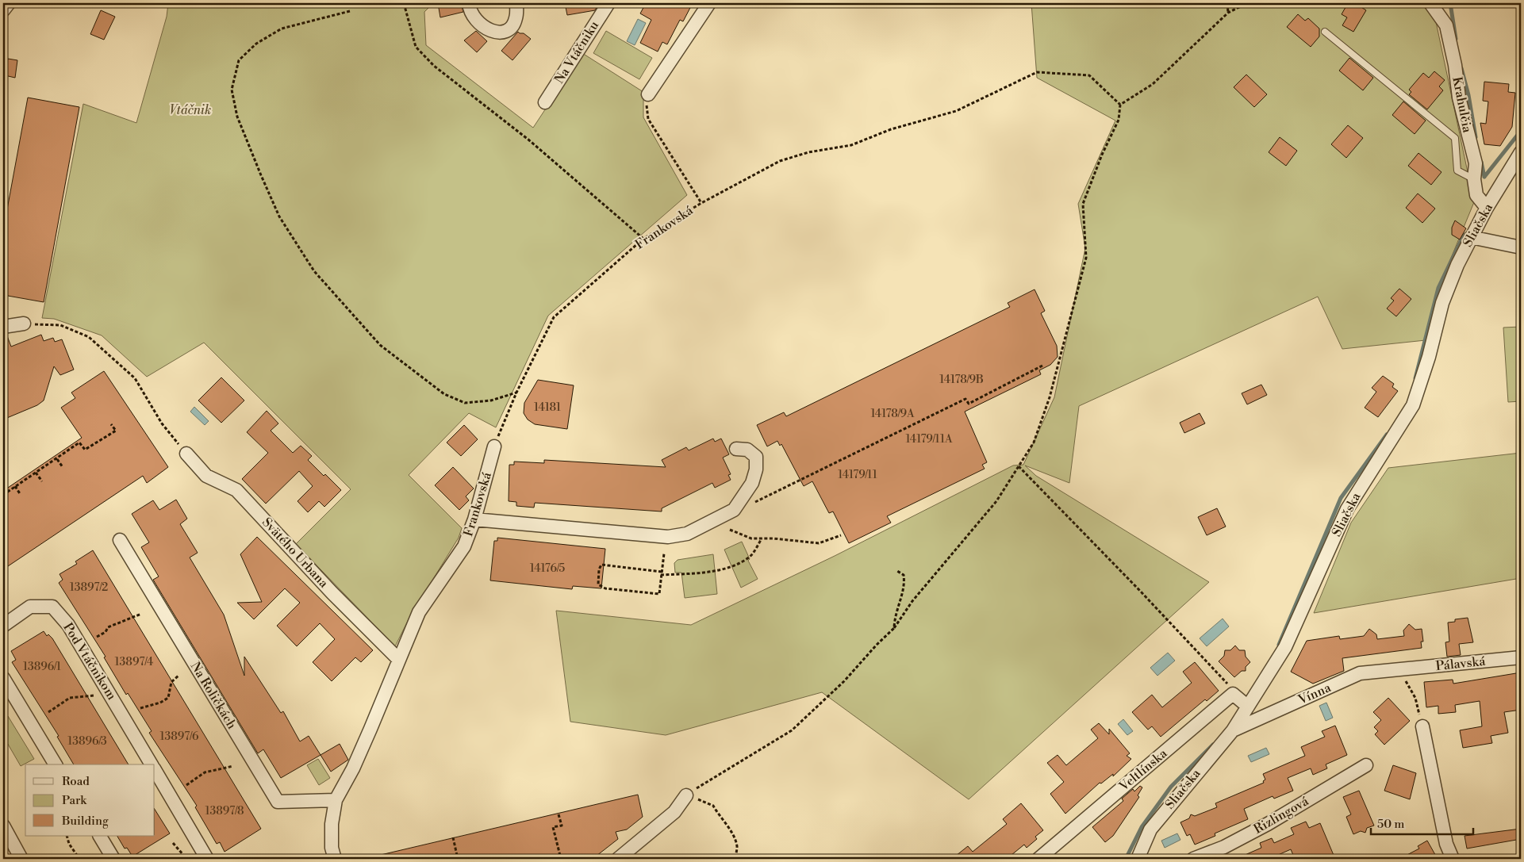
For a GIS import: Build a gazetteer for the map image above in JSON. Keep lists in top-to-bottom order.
{
  "streets": {
    "street": [
      "Na Vtáčniku",
      "Krahulčia",
      "Sliačska",
      "Frankovská",
      "Svätého Urbana",
      "Pod Vtáčnikom",
      "Pálavská",
      "Vínna",
      "Na Roličkách",
      "Veltlínska",
      "Rizlingová"
    ]
  },
  "crossings": [
    ["Krahulčia", "Sliačska"],
    ["Sliačska", "Vínna"],
    ["Frankovská", "Svätého Urbana"],
    ["Frankovská", "Na Roličkách"],
    ["Pálavská", "Vínna"]
  ],
  "parks": ["Vtáčnik"],
  "house_numbers": [
    "14178/9B",
    "14181",
    "14178/9A",
    "14179/11A",
    "14179/11",
    "14176/5",
    "13897/2",
    "13897/4",
    "13896/1",
    "13897/6",
    "13896/3",
    "13897/8"
  ],
  "legend": ["Road", "Park", "Building"],
  "scale_bar": "50 m"
}
